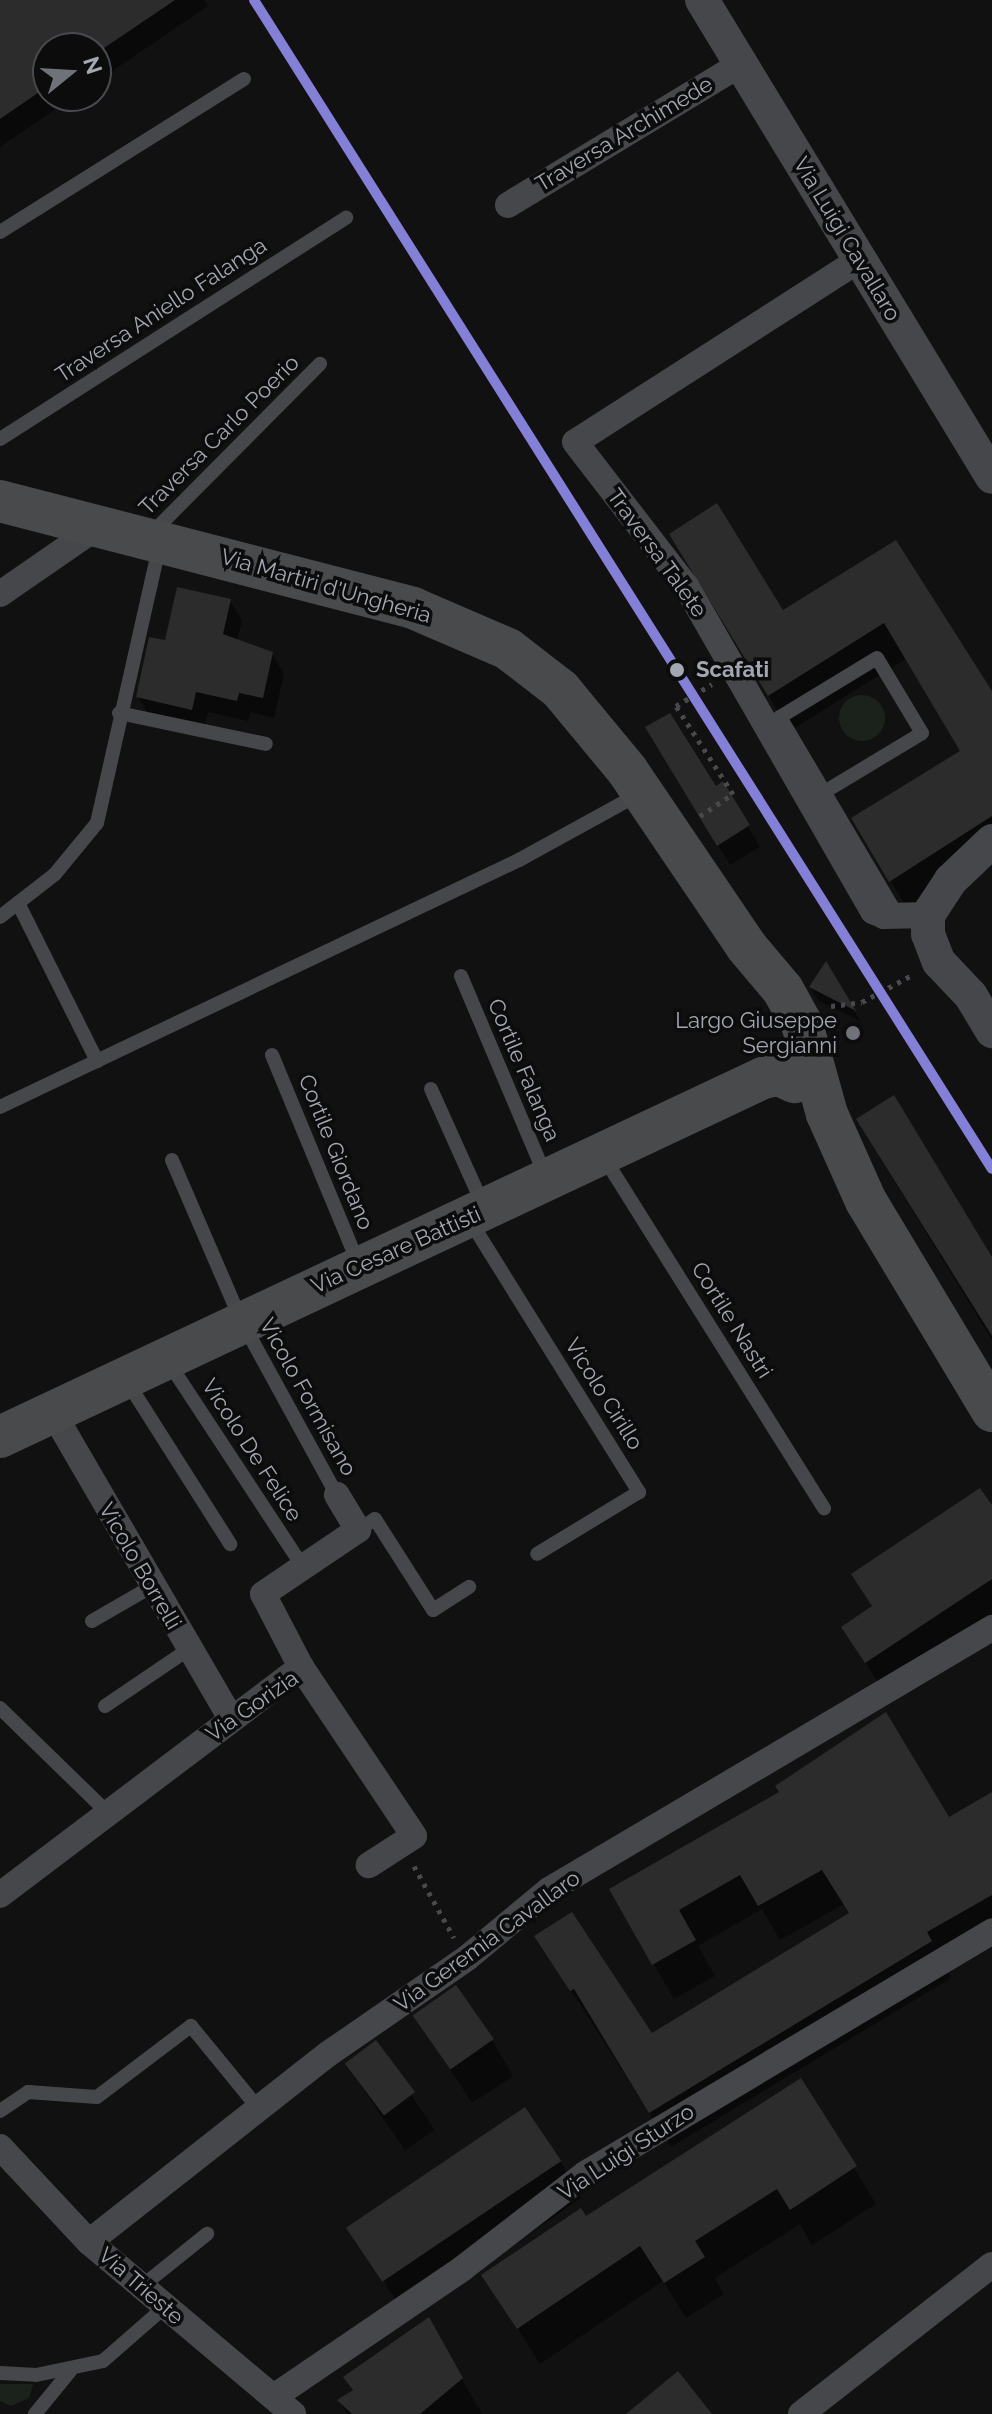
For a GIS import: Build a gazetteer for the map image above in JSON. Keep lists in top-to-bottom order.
{
  "streets": {
    "main road": ["Via Martiri d'Ungheria", "Via Cesare Battisti"],
    "street": [
      "Traversa Archimede",
      "Via Luigi Cavallaro",
      "Traversa Talete",
      "Vicolo Borrelli",
      "Via Gorizia",
      "Via Geremia Cavallaro",
      "Via Luigi Sturzo",
      "Via Trieste"
    ],
    "lane": [
      "Traversa Aniello Falanga",
      "Traversa Carlo Poerio",
      "Cortile Falanga",
      "Cortile Giordano",
      "Cortile Nastri",
      "Vicolo Cirillo",
      "Vicolo Formisano",
      "Vicolo De Felice"
    ]
  },
  "crossings": [
    ["Traversa Archimede", "Via Luigi Cavallaro"],
    ["Via Luigi Cavallaro", "Traversa Talete"],
    ["Traversa Carlo Poerio", "Via Martiri d'Ungheria"],
    ["Via Martiri d'Ungheria", "Via Cesare Battisti"],
    ["Cortile Falanga", "Via Cesare Battisti"],
    ["Cortile Giordano", "Via Cesare Battisti"],
    ["Via Cesare Battisti", "Cortile Nastri"],
    ["Via Cesare Battisti", "Vicolo Cirillo"],
    ["Via Cesare Battisti", "Vicolo Formisano"],
    ["Via Cesare Battisti", "Vicolo De Felice"],
    ["Via Cesare Battisti", "Vicolo Borrelli"],
    ["Vicolo Borrelli", "Via Gorizia"],
    ["Via Geremia Cavallaro", "Via Trieste"],
    ["Via Luigi Sturzo", "Via Trieste"]
  ],
  "places": ["Scafati", "Largo Giuseppe Sergianni"],
  "north": "right"
}
